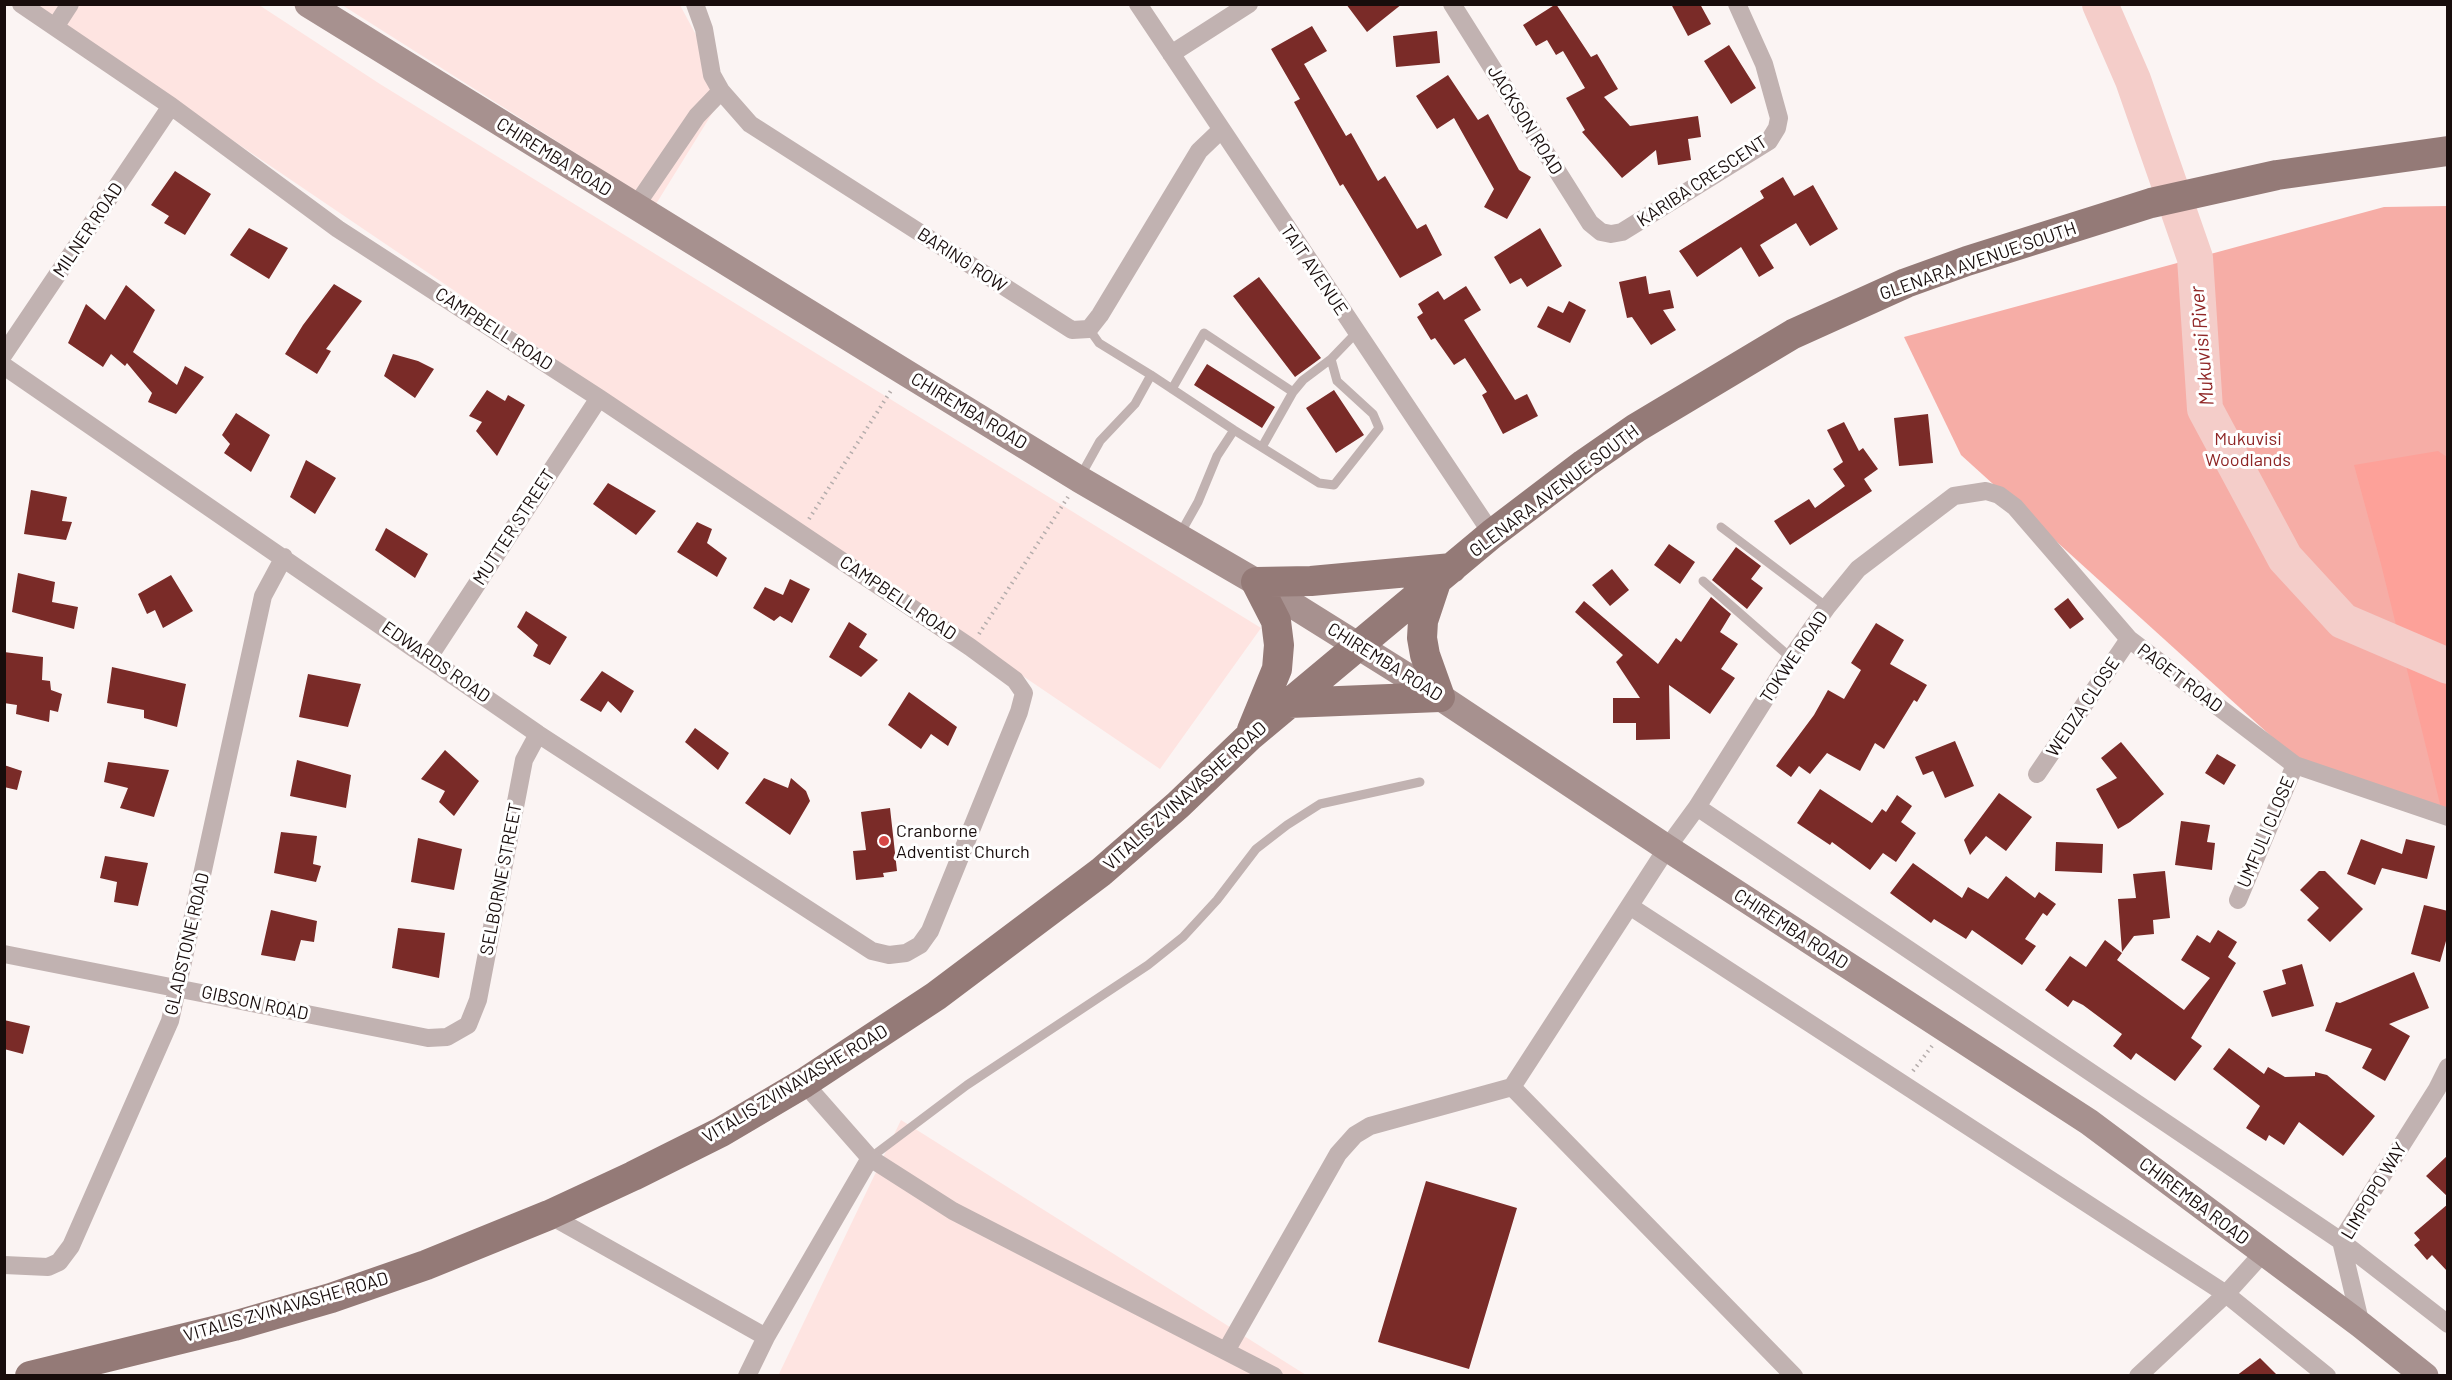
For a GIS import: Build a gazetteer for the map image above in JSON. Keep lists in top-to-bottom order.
{
  "streets": {
    "main road": ["CHIREMBA ROAD", "GLENARA AVENUE SOUTH", "VITALIS ZVINAVASHE ROAD"],
    "street": [
      "JACKSON ROAD",
      "KARIBA CRESCENT",
      "MILNER ROAD",
      "BARING ROW",
      "TAIT AVENUE",
      "CAMPBELL ROAD",
      "MUTTER STREET",
      "TOKWE ROAD",
      "EDWARDS ROAD",
      "PAGET ROAD",
      "WEDZA CLOSE",
      "UMFULI CLOSE",
      "SELBORNE STREET",
      "GLADSTONE ROAD",
      "GIBSON ROAD",
      "LIMPOPO WAY"
    ]
  },
  "crossings": [
    ["JACKSON ROAD", "KARIBA CRESCENT"],
    ["CHIREMBA ROAD", "GLENARA AVENUE SOUTH"],
    ["CHIREMBA ROAD", "TOKWE ROAD"],
    ["CHIREMBA ROAD", "VITALIS ZVINAVASHE ROAD"],
    ["CHIREMBA ROAD", "LIMPOPO WAY"],
    ["MILNER ROAD", "CAMPBELL ROAD"],
    ["GLENARA AVENUE SOUTH", "TAIT AVENUE"],
    ["GLENARA AVENUE SOUTH", "VITALIS ZVINAVASHE ROAD"],
    ["CAMPBELL ROAD", "MUTTER STREET"],
    ["CAMPBELL ROAD", "EDWARDS ROAD"],
    ["MUTTER STREET", "EDWARDS ROAD"],
    ["TOKWE ROAD", "PAGET ROAD"],
    ["EDWARDS ROAD", "SELBORNE STREET"],
    ["EDWARDS ROAD", "GLADSTONE ROAD"],
    ["PAGET ROAD", "WEDZA CLOSE"],
    ["PAGET ROAD", "UMFULI CLOSE"],
    ["SELBORNE STREET", "GIBSON ROAD"],
    ["GLADSTONE ROAD", "GIBSON ROAD"]
  ],
  "water": ["Mukuvisi River"],
  "parks": ["Mukuvisi Woodlands"],
  "places": ["Cranborne Adventist Church"]
}
